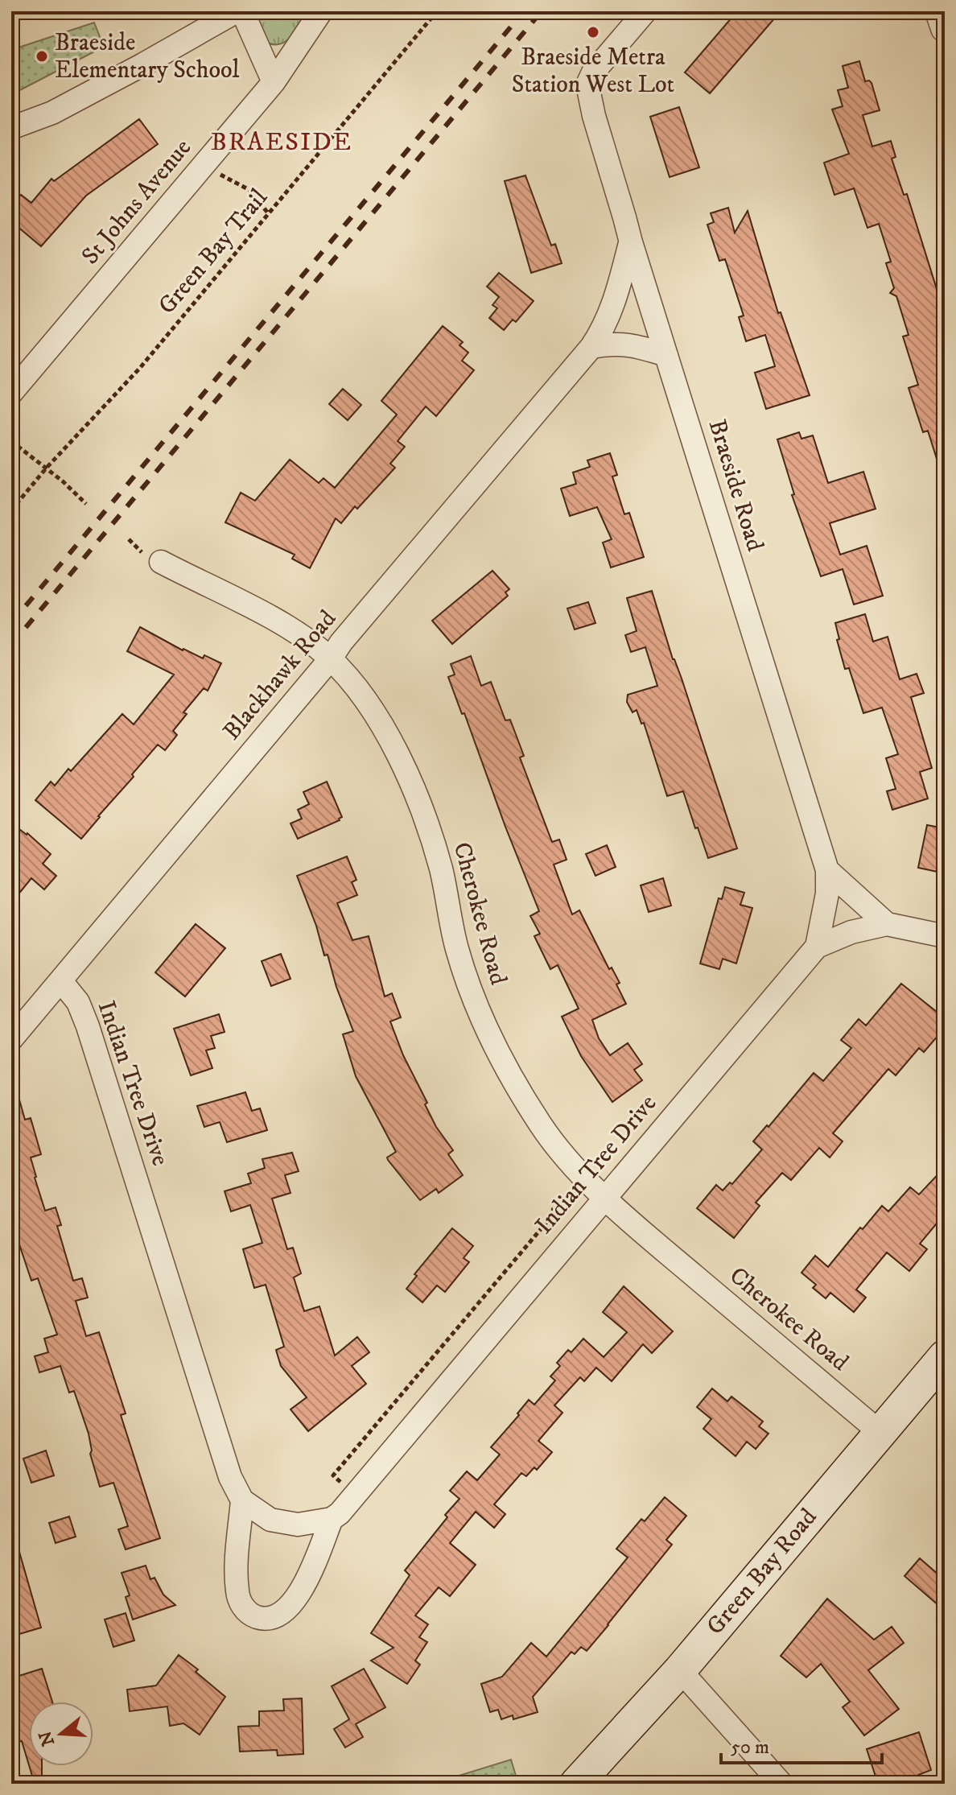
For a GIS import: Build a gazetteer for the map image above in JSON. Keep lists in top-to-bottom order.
{
  "streets": {
    "main road": ["Green Bay Road"],
    "street": [
      "St Johns Avenue",
      "Braeside Road",
      "Blackhawk Road",
      "Cherokee Road",
      "Indian Tree Drive"
    ],
    "path": ["Green Bay Trail"]
  },
  "crossings": [
    ["Braeside Road", "Blackhawk Road"],
    ["Braeside Road", "Indian Tree Drive"],
    ["Blackhawk Road", "Cherokee Road"],
    ["Blackhawk Road", "Indian Tree Drive"],
    ["Cherokee Road", "Indian Tree Drive"],
    ["Cherokee Road", "Green Bay Road"]
  ],
  "districts": ["BRAESIDE"],
  "places": ["Braeside Metra Station West Lot", "Braeside Elementary School"],
  "scale_bar": "50 m",
  "north": "left"
}
